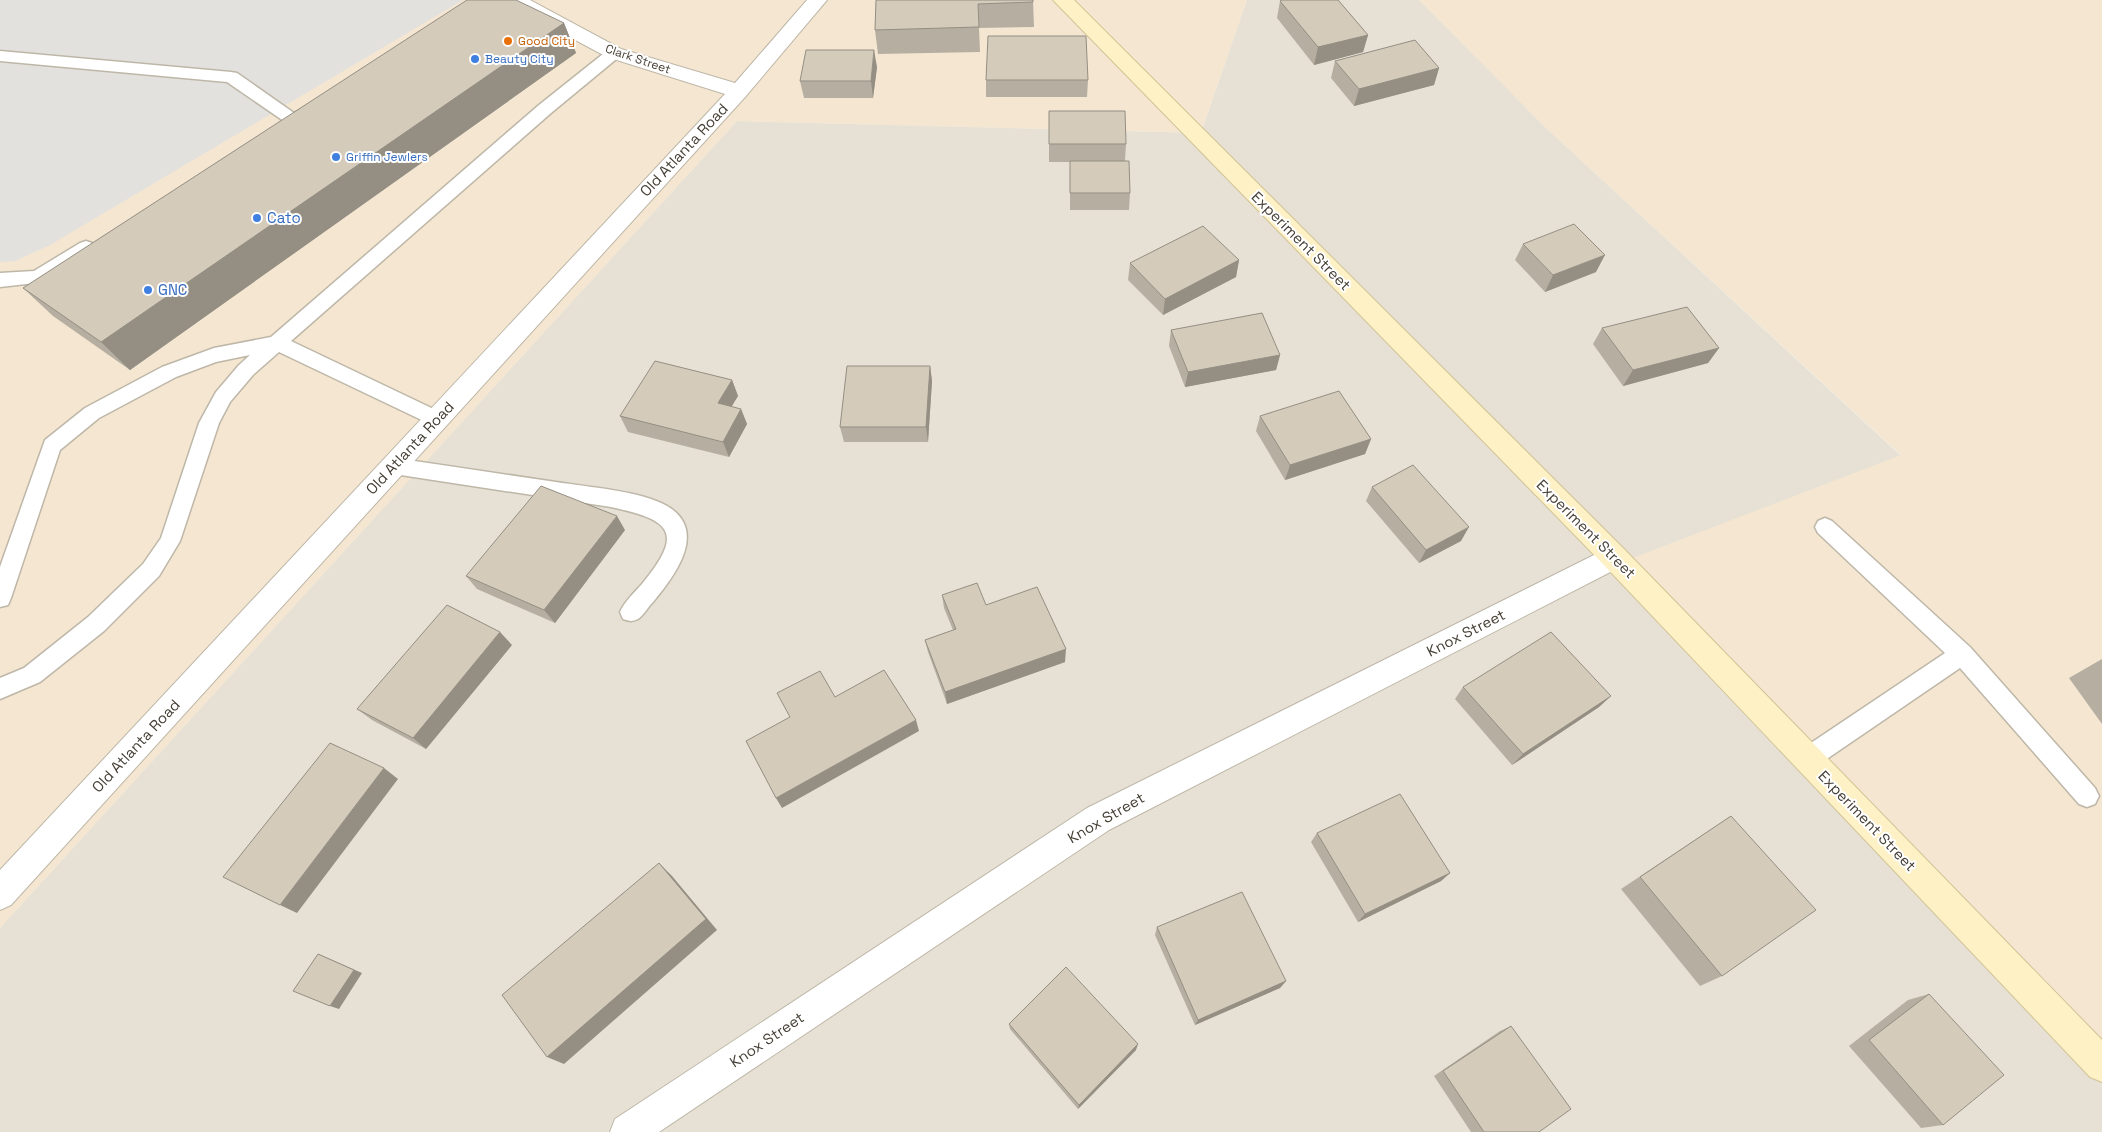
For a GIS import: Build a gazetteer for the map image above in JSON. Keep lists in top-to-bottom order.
{
  "streets": {
    "main road": ["Experiment Street"],
    "street": ["Clark Street", "Old Atlanta Road", "Knox Street"]
  },
  "crossings": [
    ["Clark Street", "Old Atlanta Road"],
    ["Experiment Street", "Knox Street"]
  ],
  "places": [
    "Good City",
    "Beauty City",
    "Griffin Jewlers",
    "Cato",
    "GNC"
  ]
}
